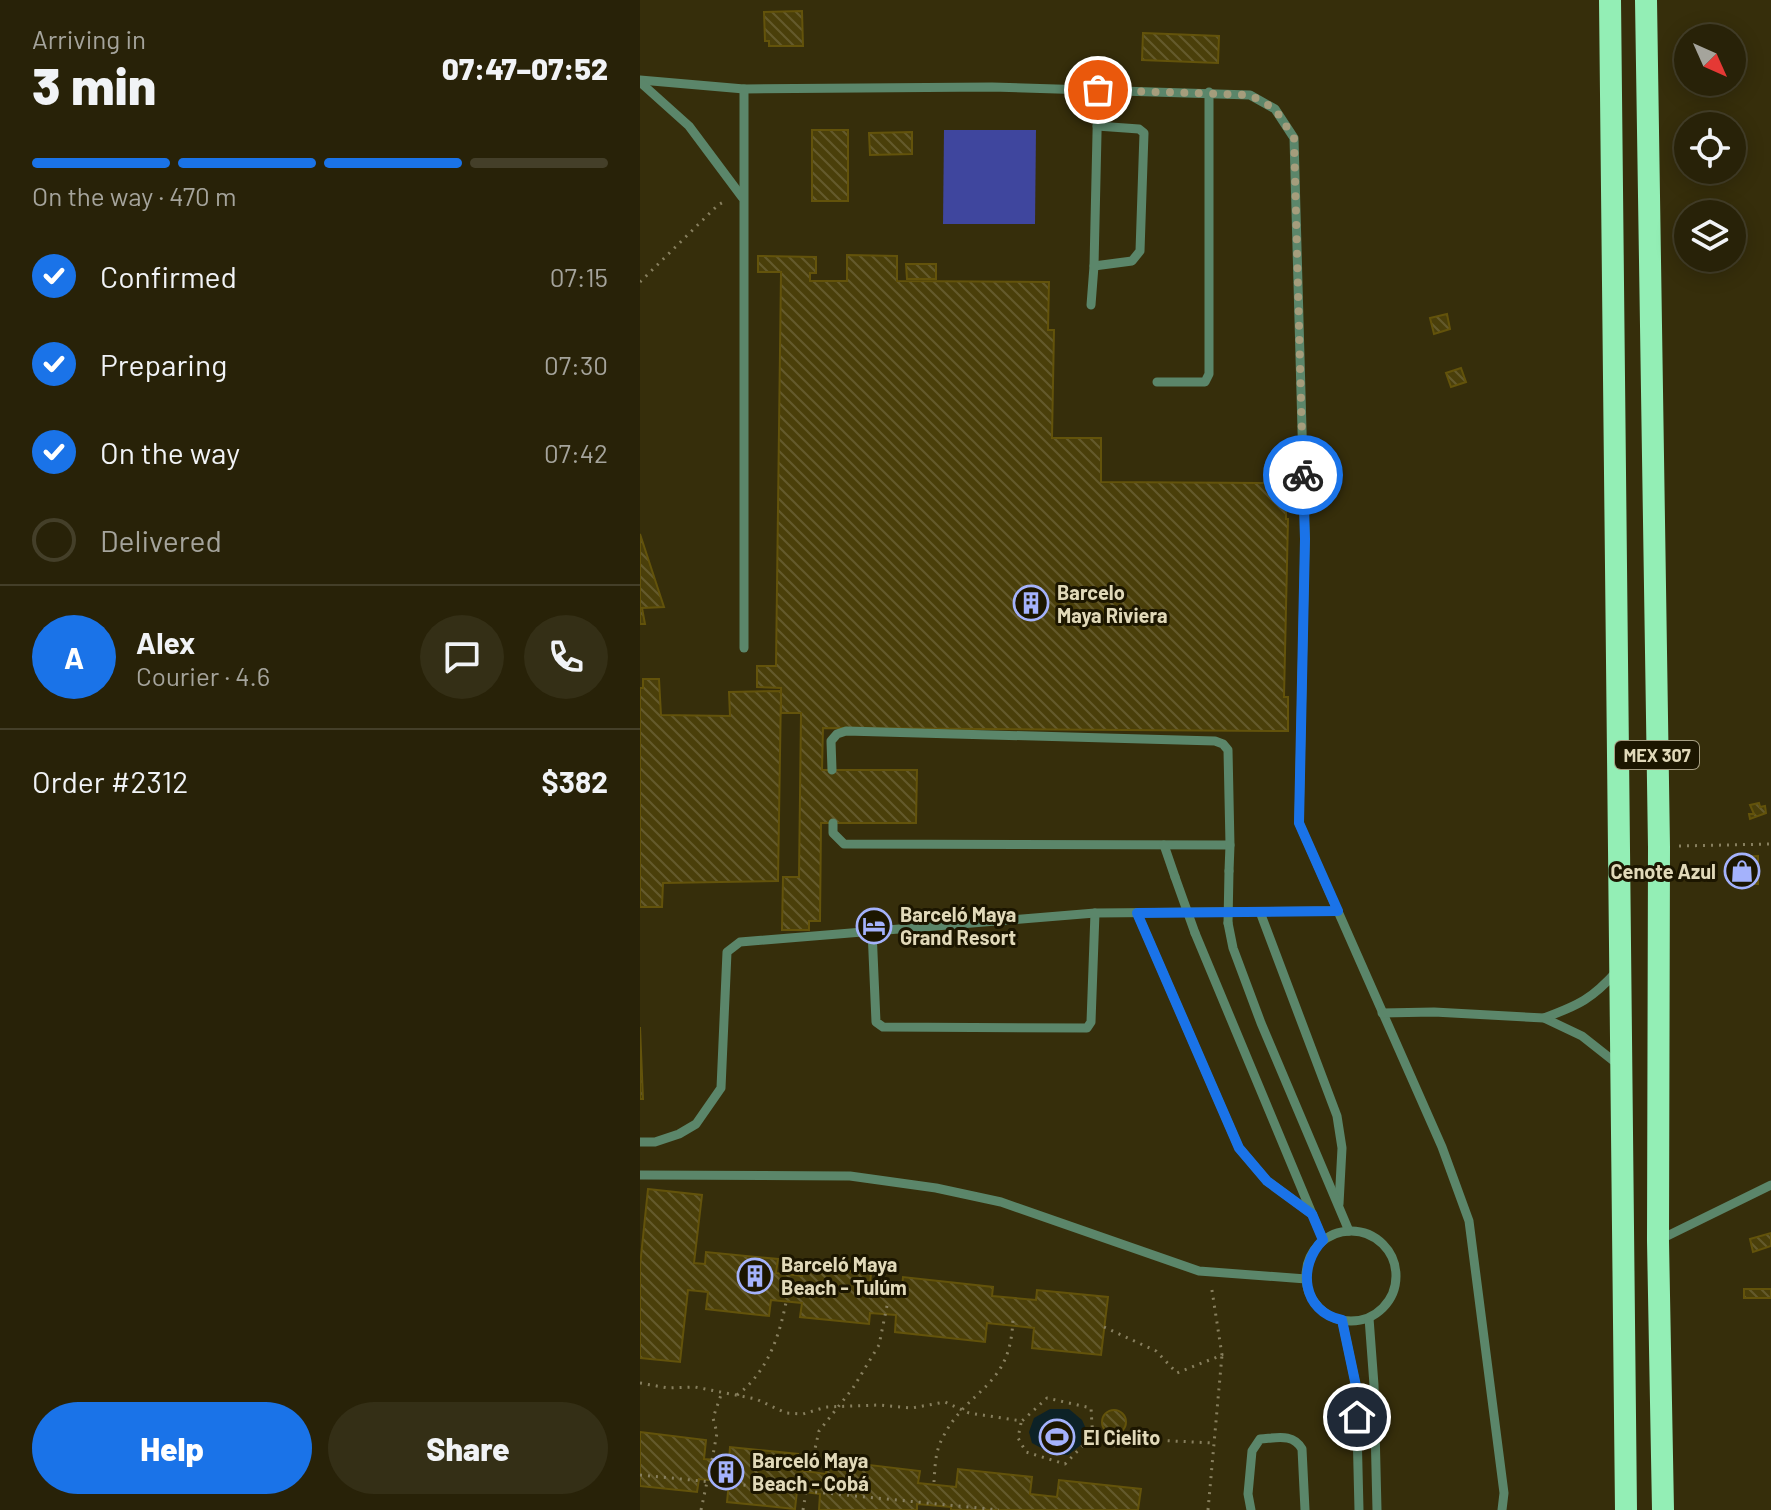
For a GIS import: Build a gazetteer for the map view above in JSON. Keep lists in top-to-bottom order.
{
  "streets": {
    "highway": ["MEX 307"]
  },
  "places": {
    "building": ["Barcelo Maya Riviera", "Barceló Maya Beach - Tulúm", "Barceló Maya Beach - Cobá"],
    "shop": ["Cenote Azul"],
    "hotel": ["Barceló Maya Grand Resort"],
    "sports": ["El Cielito"]
  },
  "north": "bottom right",
  "page": {
    "heading": ["3 min", "Arriving in", "07:47–07:52"],
    "panel": [
      "Alex",
      "Courier · 4.6",
      "Order #2312",
      "$382"
    ],
    "bar": "On the way · 470 m",
    "list": [
      ["Confirmed", "07:15"],
      ["Preparing", "07:30"],
      ["On the way", "07:42"],
      "Delivered"
    ],
    "round": "A",
    "buttons": ["Help", "Share"]
  }
}
